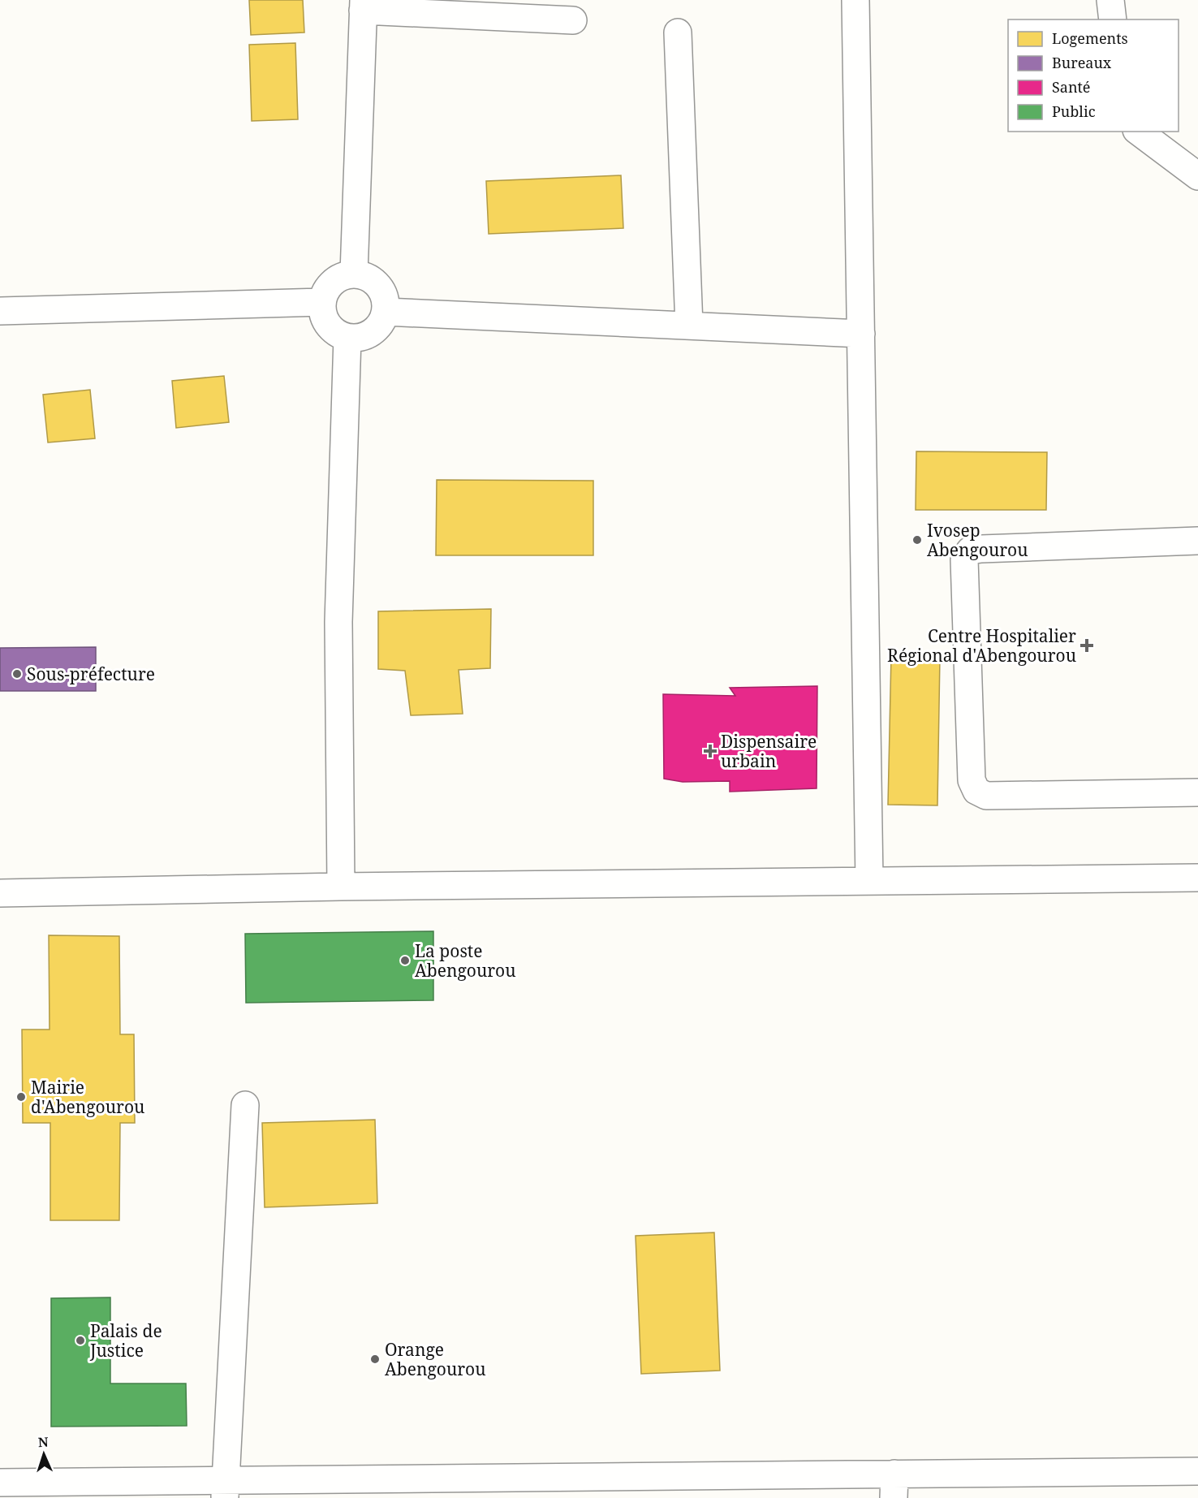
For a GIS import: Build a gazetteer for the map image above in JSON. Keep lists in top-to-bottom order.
{
  "places": {
    "other": [
      "Ivosep Abengourou",
      "Sous-préfecture",
      "La poste Abengourou",
      "Mairie d'Abengourou",
      "Palais de Justice",
      "Orange Abengourou"
    ],
    "health": ["Centre Hospitalier Régional d'Abengourou", "Dispensaire urbain"]
  },
  "legend": [
    "Logements",
    "Bureaux",
    "Santé",
    "Public"
  ],
  "north": "top"
}
